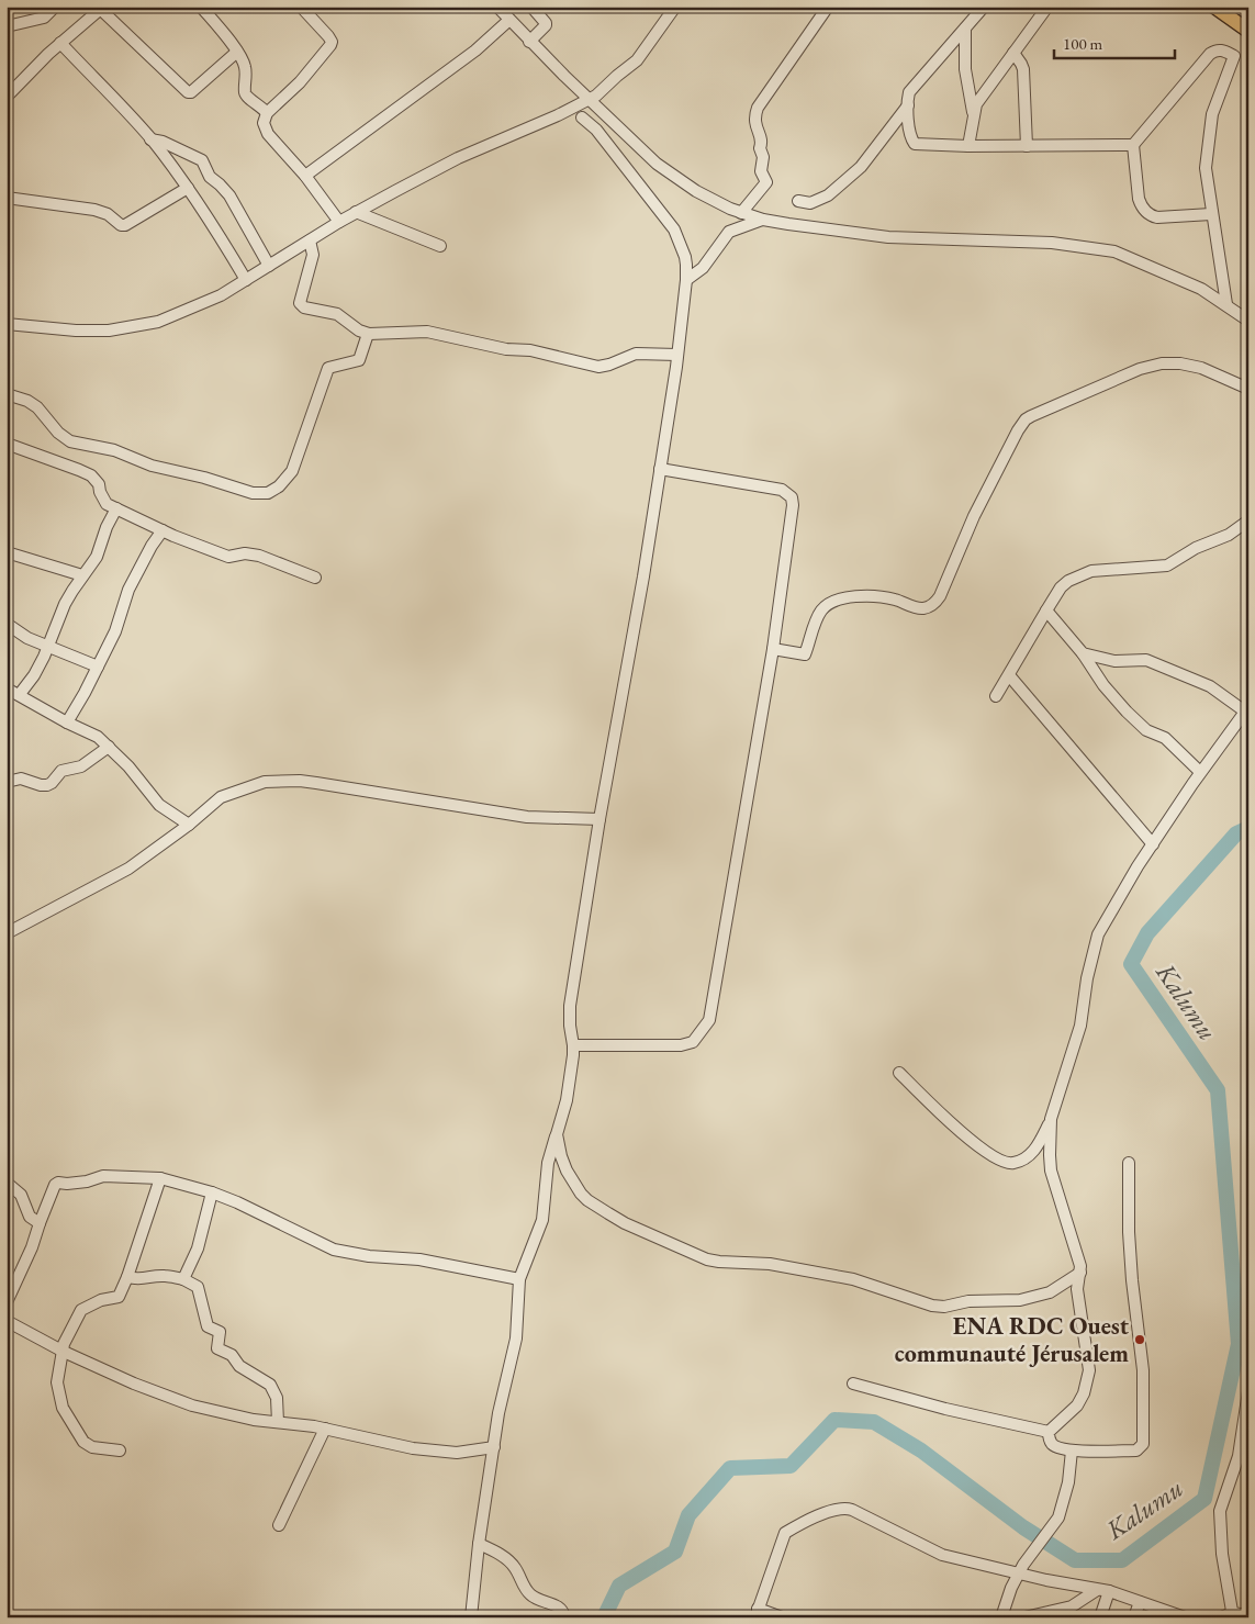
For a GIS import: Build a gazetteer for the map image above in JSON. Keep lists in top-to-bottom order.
{
  "water": ["Kalumu"],
  "places": ["ENA RDC Ouest communauté Jérusalem"],
  "scale_bar": "100 m"
}
